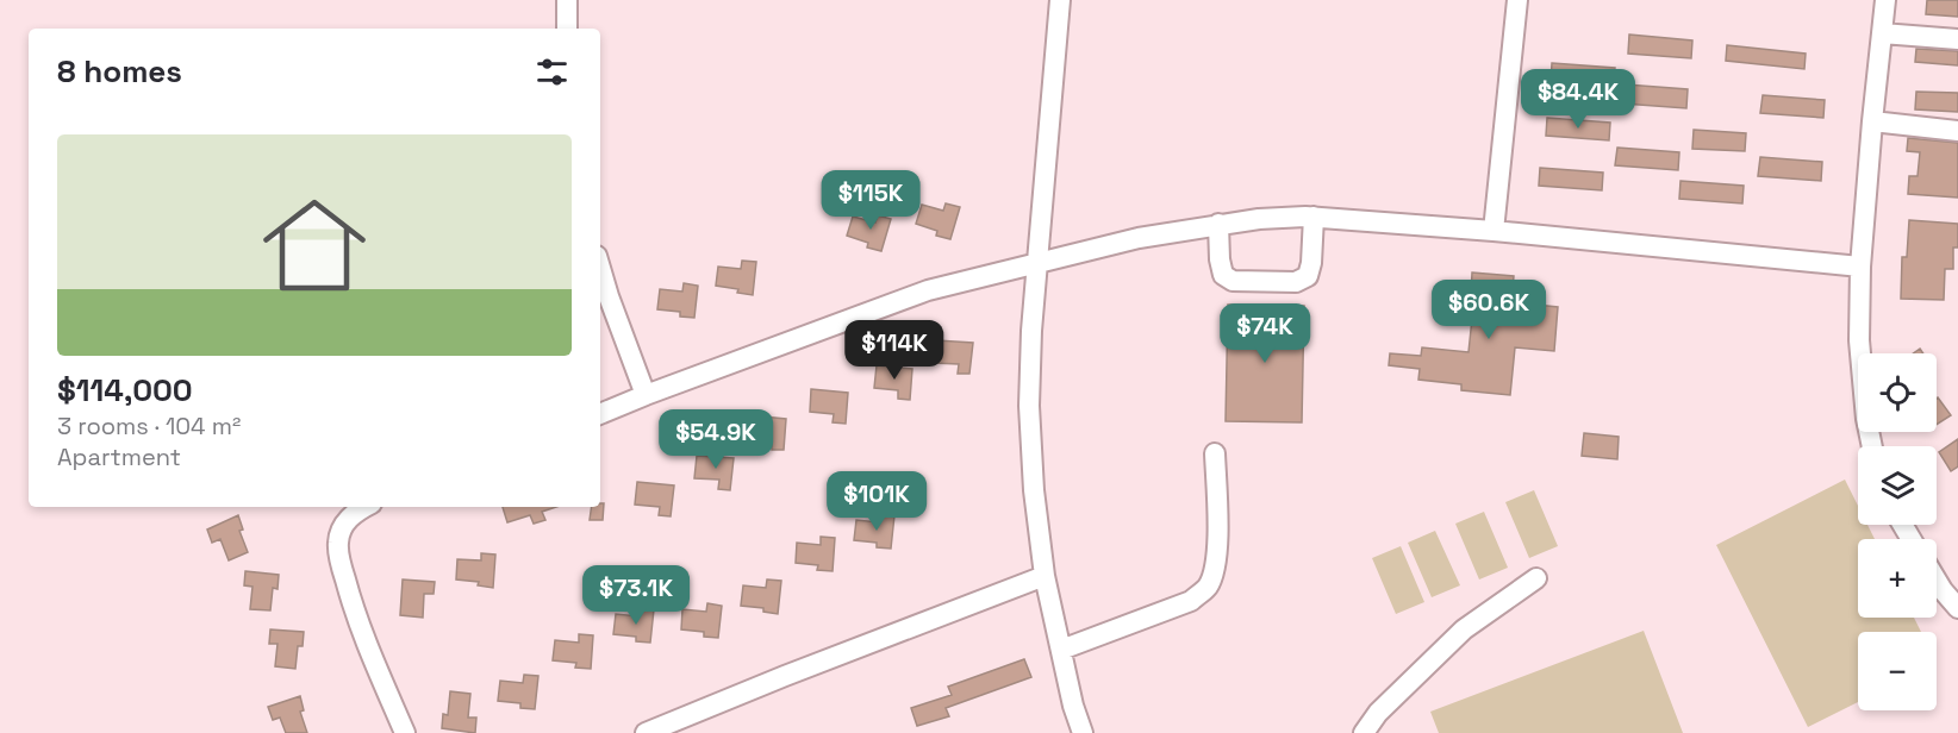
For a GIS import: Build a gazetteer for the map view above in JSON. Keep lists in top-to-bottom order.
{
  "page": {
    "heading": "8 homes",
    "price": [
      "$84.4K",
      "$115K",
      "$60.6K",
      "$74K",
      "$114K",
      "$54.9K",
      "$101K",
      "$73.1K"
    ],
    "list": [
      {
        "name": "$114,000",
        "note": "3 rooms · 104 m² · Apartment"
      }
    ],
    "map_buttons": ["+", "−"]
  }
}
